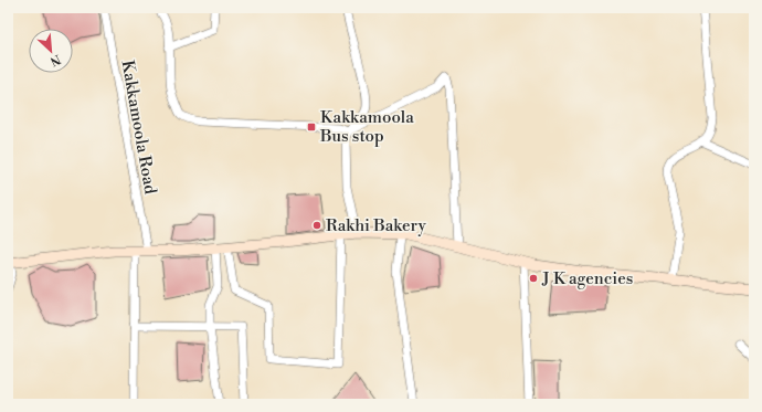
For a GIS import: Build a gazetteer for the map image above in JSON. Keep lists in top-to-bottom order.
{
  "streets": {
    "street": ["Kakkamoola Road"]
  },
  "places": {
    "transit": ["Kakkamoola Bus stop"],
    "other": ["Rakhi Bakery", "J K agencies"]
  },
  "north": "bottom right"
}
